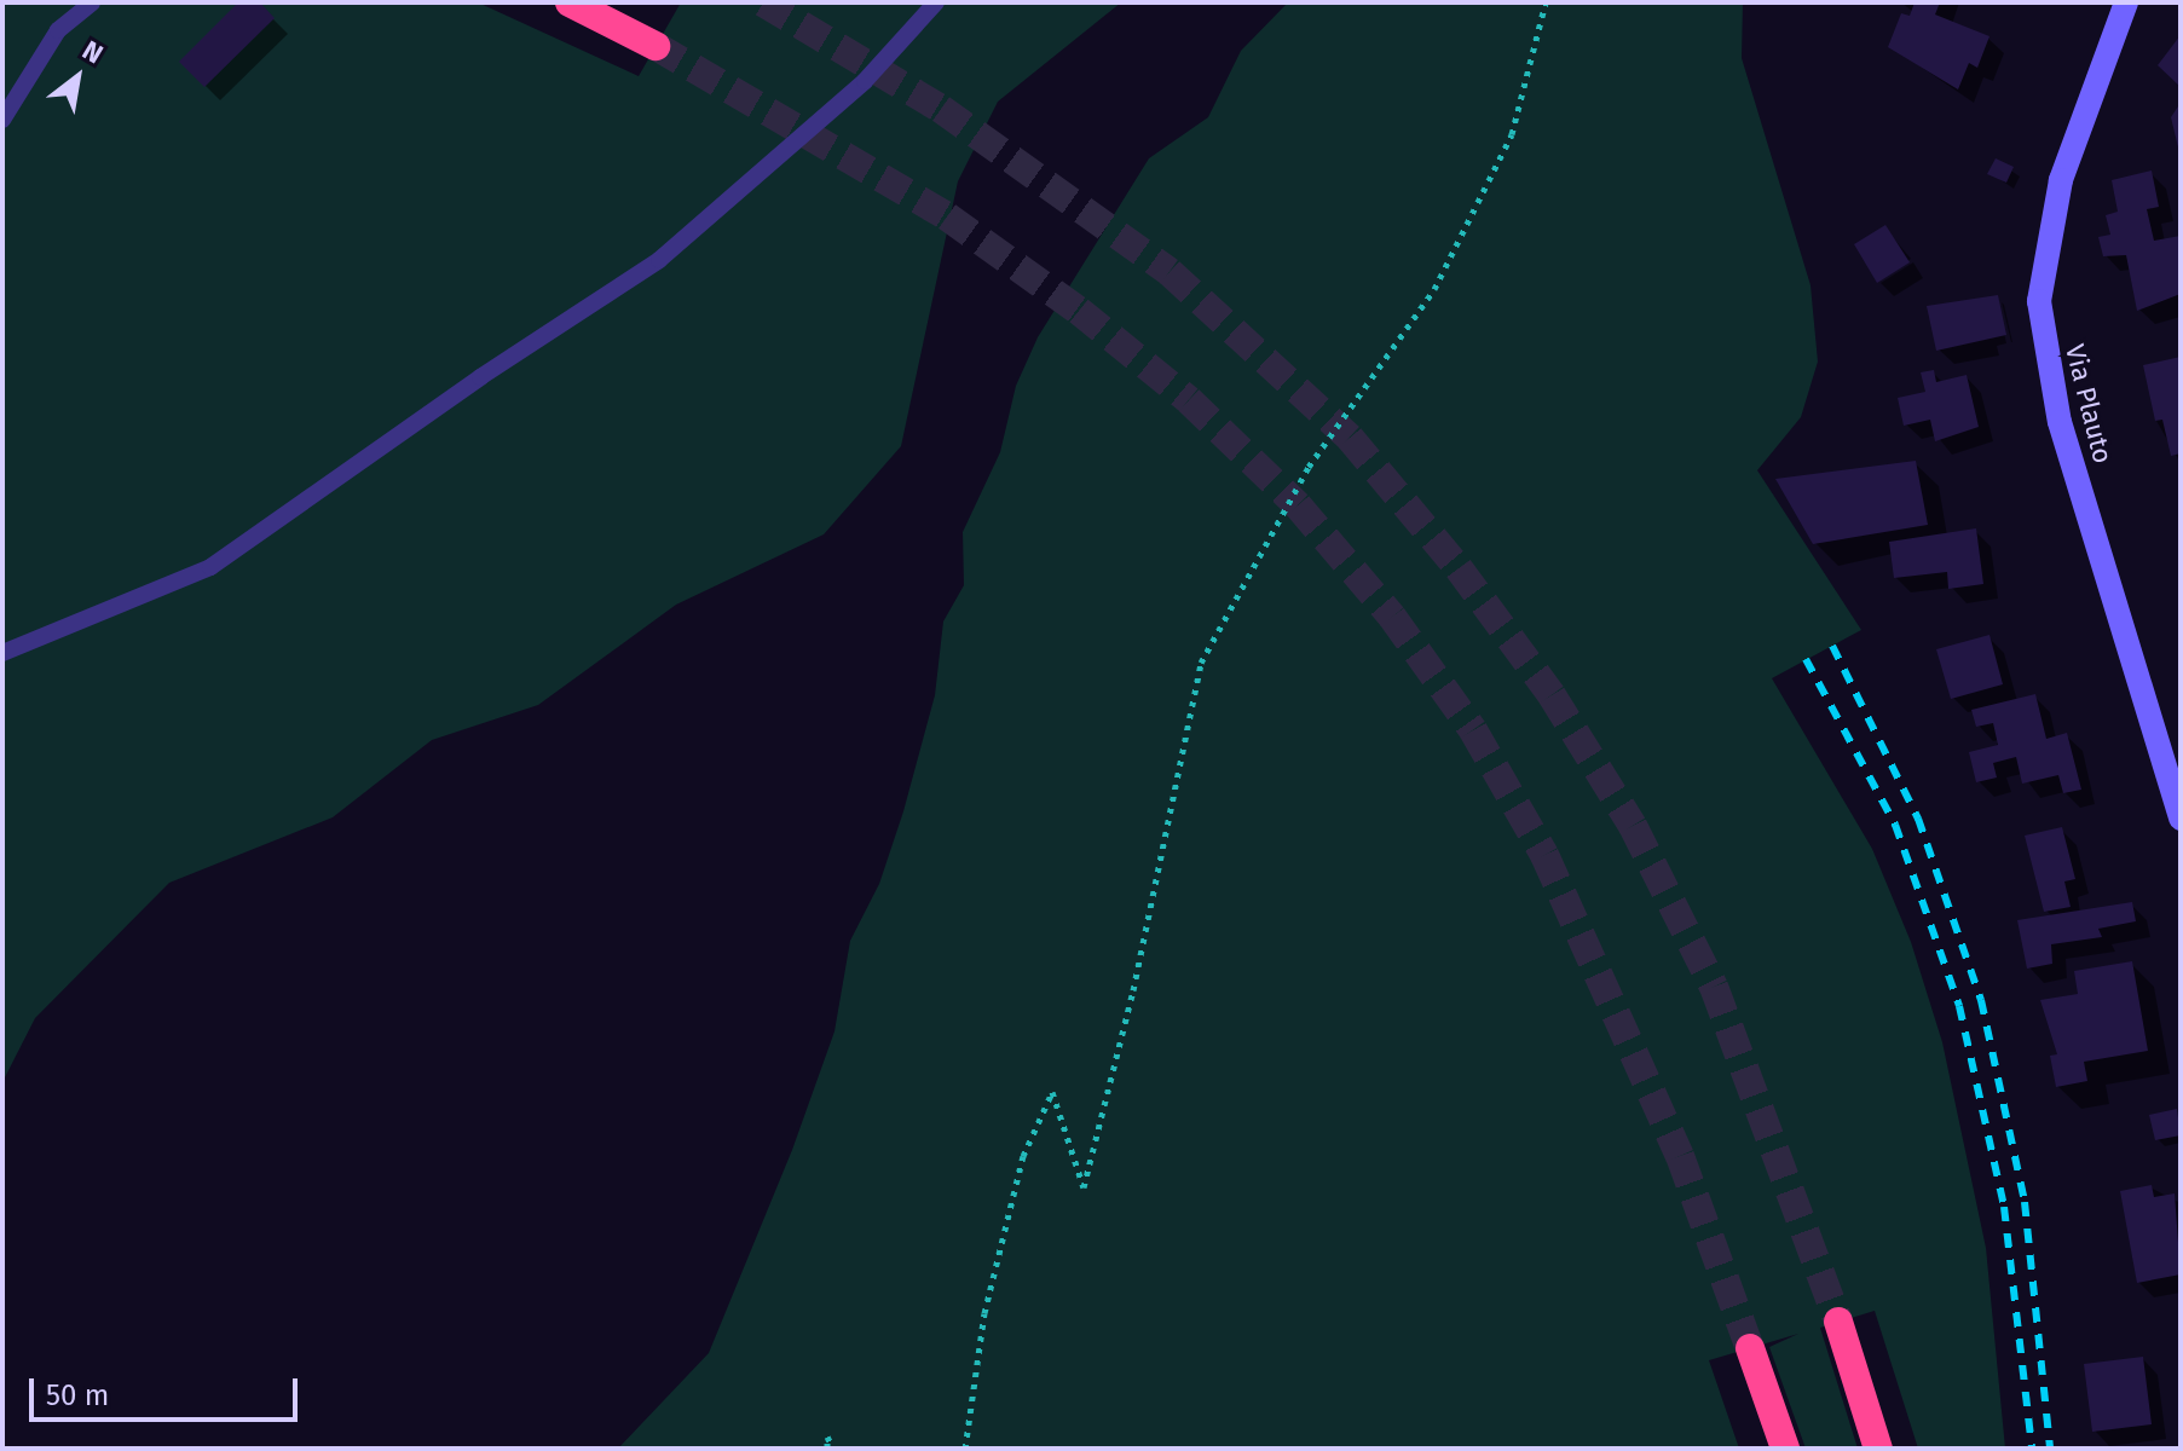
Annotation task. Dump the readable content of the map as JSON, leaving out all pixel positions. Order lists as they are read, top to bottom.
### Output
{
  "streets": {
    "main road": ["Via Plauto"]
  },
  "scale_bar": "50 m",
  "north": "top right"
}
